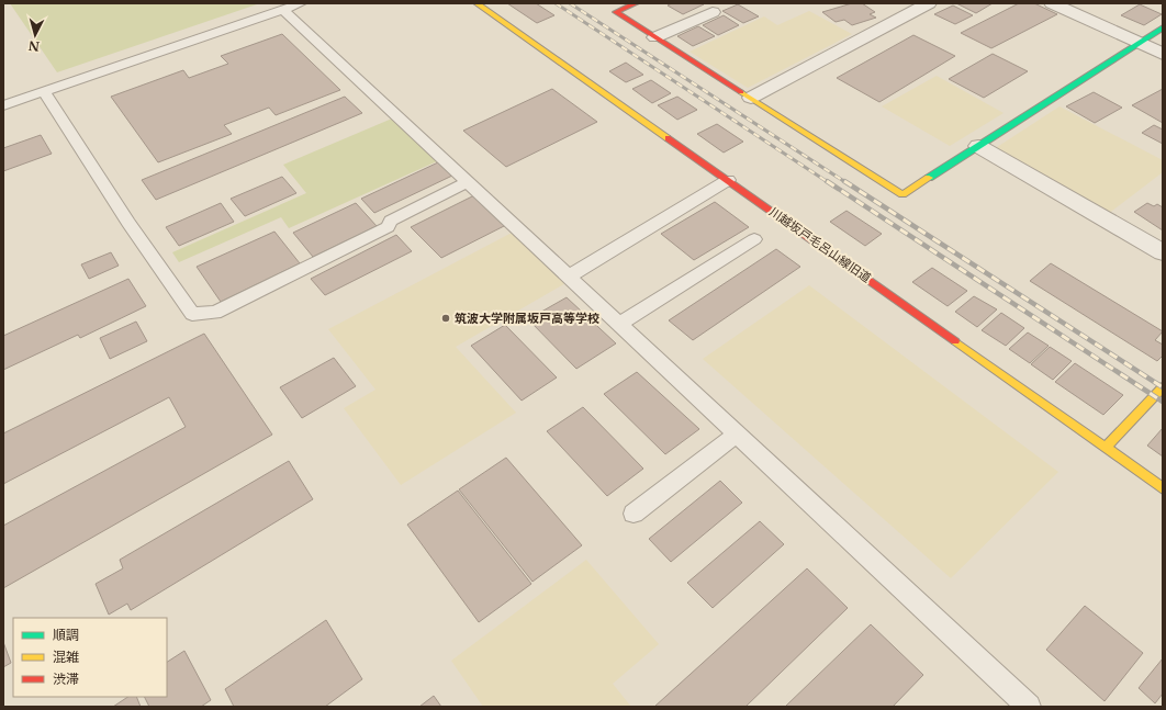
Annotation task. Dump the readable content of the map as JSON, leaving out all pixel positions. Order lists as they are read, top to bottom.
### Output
{
  "streets": {
    "street": ["川越坂戸毛呂山線旧道"]
  },
  "places": ["筑波大学附属坂戸高等学校"],
  "legend": ["順調", "混雑", "渋滞"],
  "north": "bottom"
}
